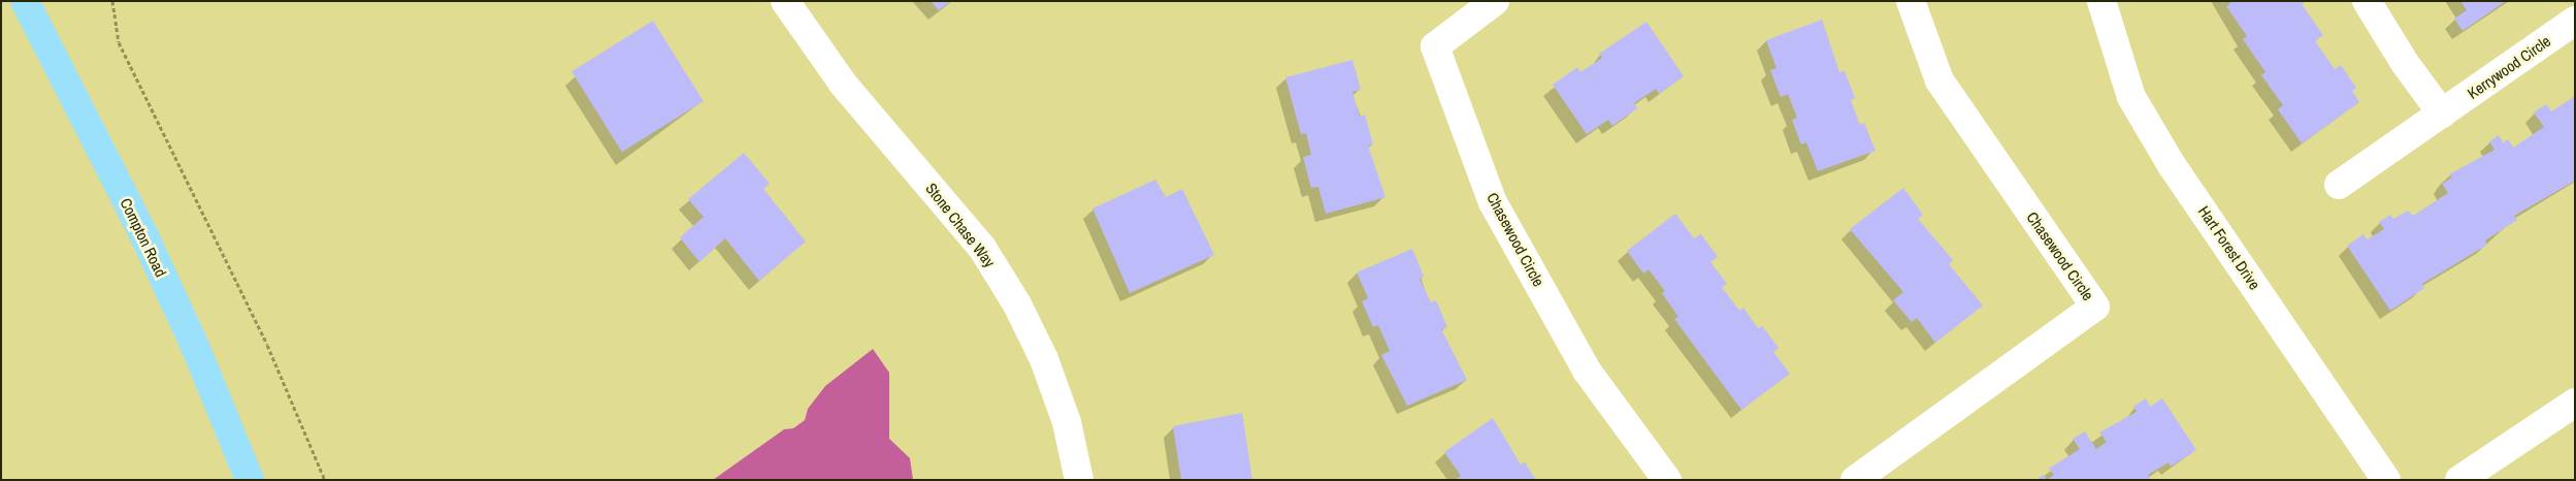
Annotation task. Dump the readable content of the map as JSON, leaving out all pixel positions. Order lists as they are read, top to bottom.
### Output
{
  "streets": {
    "main road": ["Compton Road"],
    "street": [
      "Kerrywood Circle",
      "Stone Chase Way",
      "Chasewood Circle",
      "Hart Forest Drive"
    ]
  }
}
